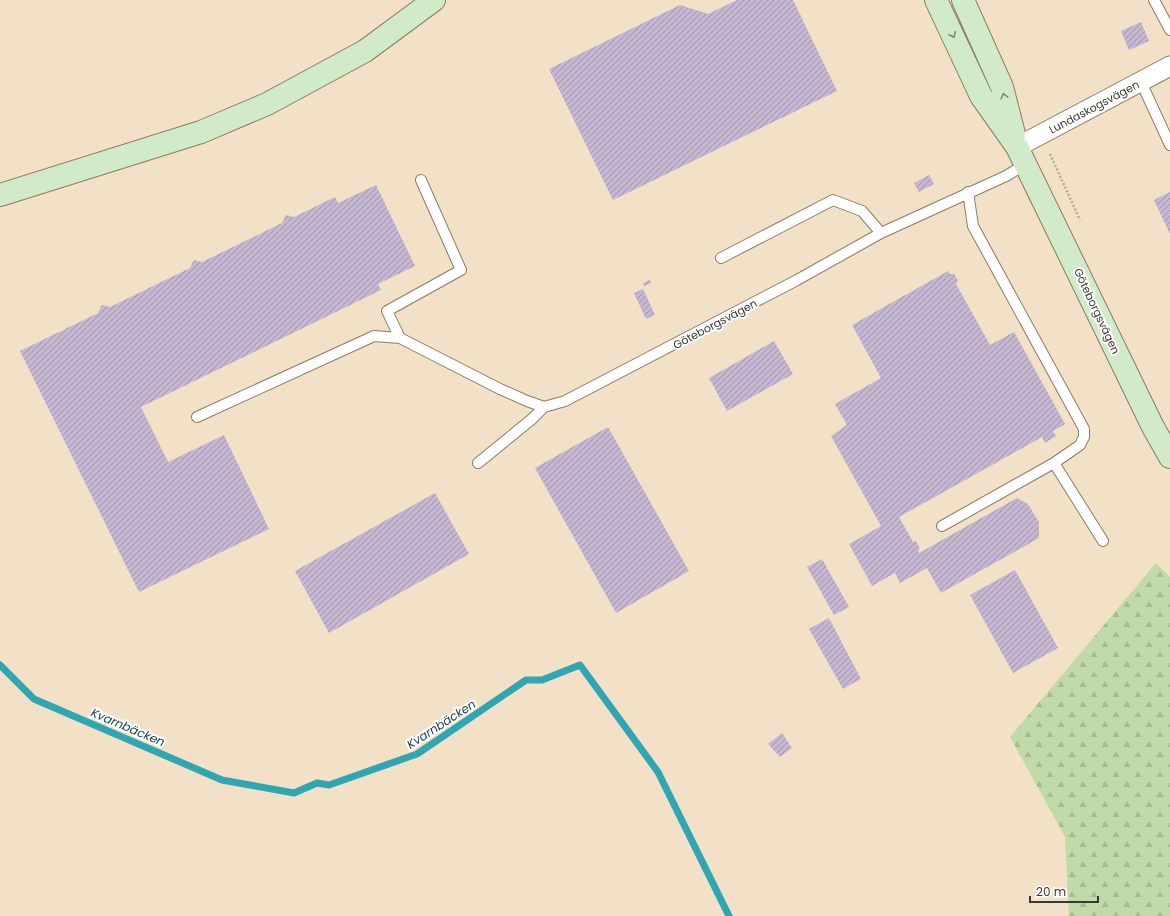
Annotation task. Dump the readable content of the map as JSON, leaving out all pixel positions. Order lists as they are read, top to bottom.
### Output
{
  "streets": {
    "street": ["Lundaskogsvägen", "Göteborgsvägen"]
  },
  "crossings": [
    ["Lundaskogsvägen", "Göteborgsvägen"]
  ],
  "water": ["Kvarnbäcken"],
  "scale_bar": "20 m"
}
